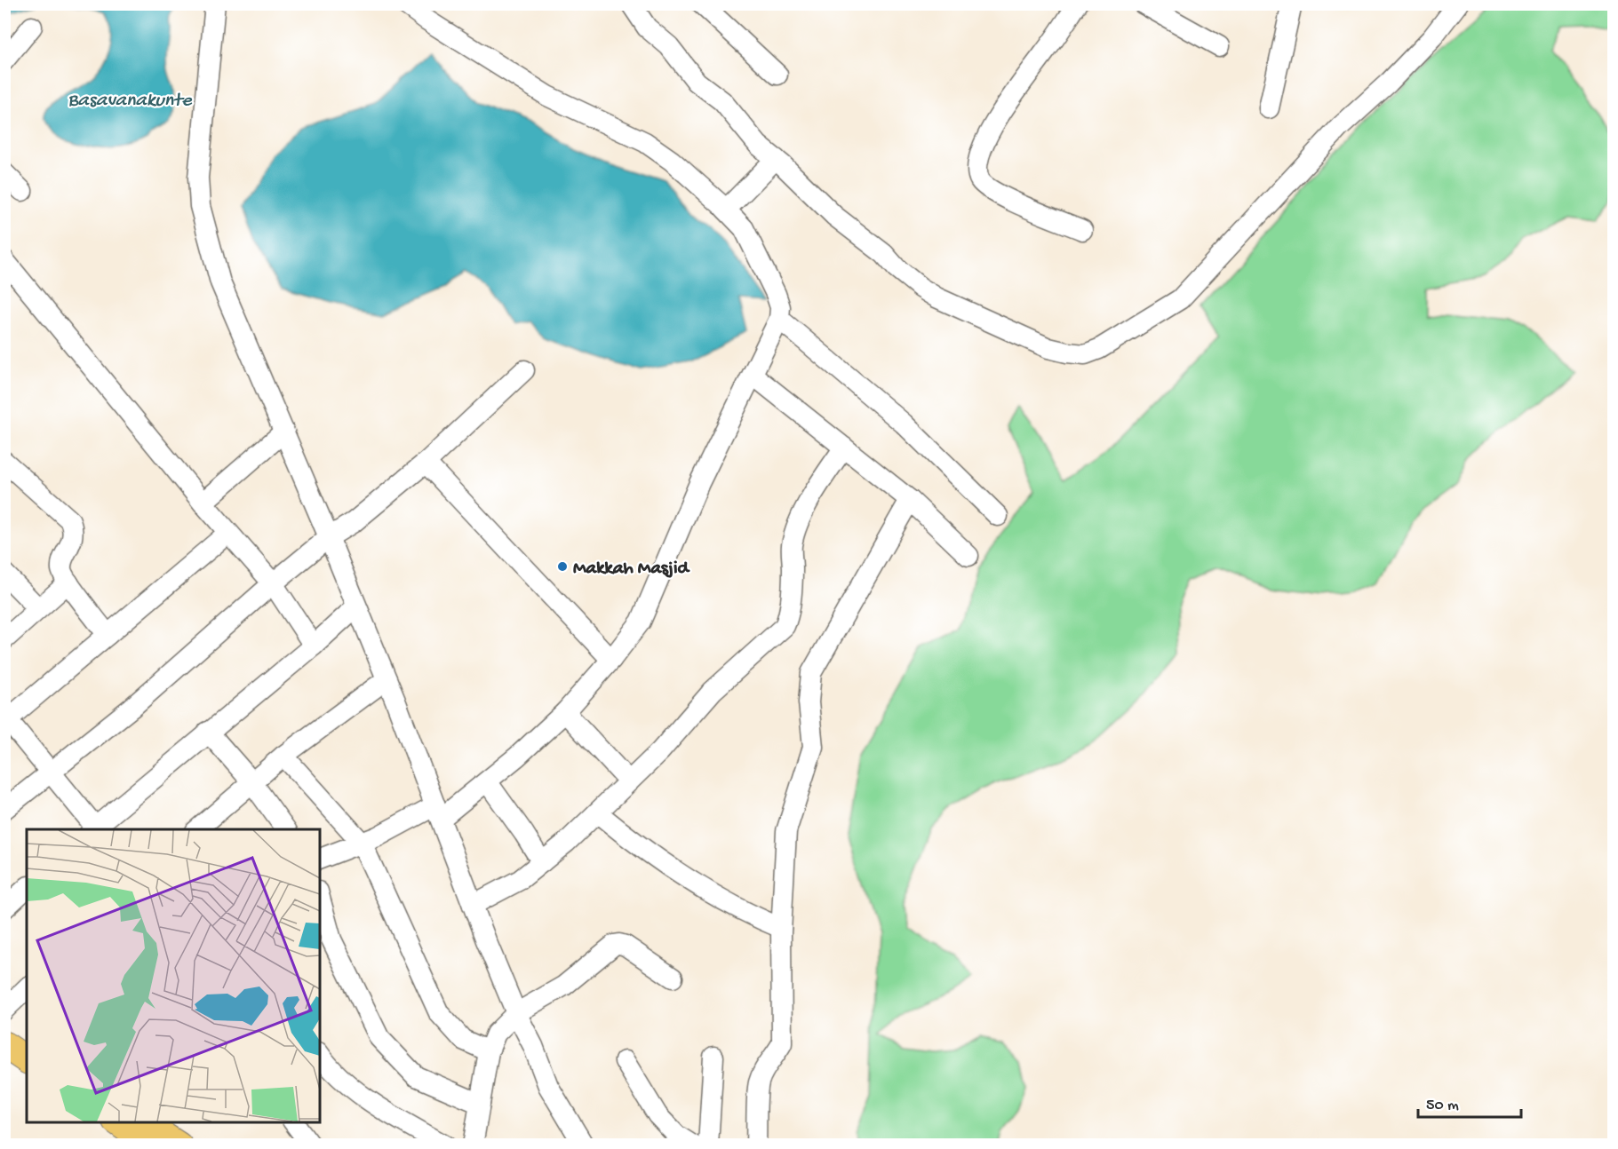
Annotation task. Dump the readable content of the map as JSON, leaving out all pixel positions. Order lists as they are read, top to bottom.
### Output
{
  "water": ["Basavanakunte"],
  "places": ["Makkah Masjid"],
  "scale_bar": "50 m"
}
